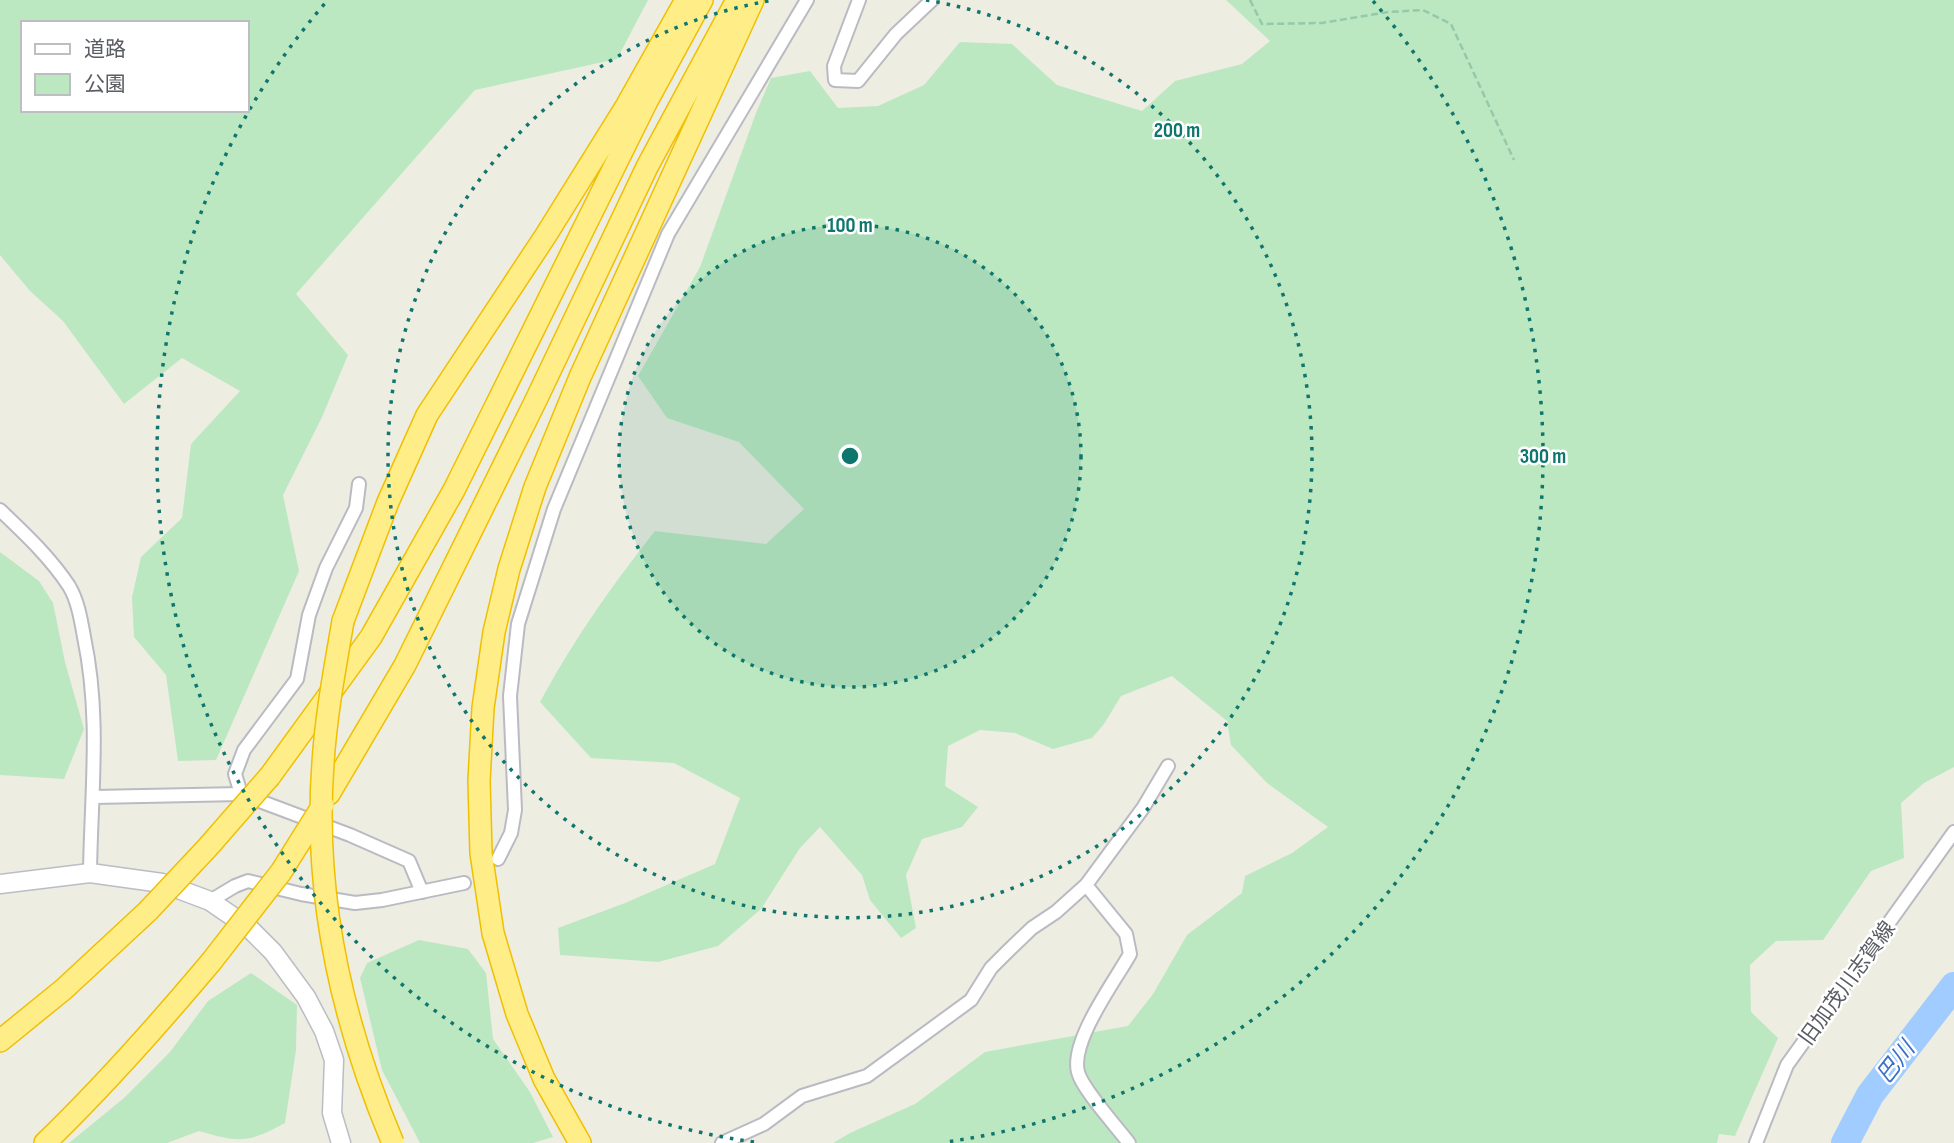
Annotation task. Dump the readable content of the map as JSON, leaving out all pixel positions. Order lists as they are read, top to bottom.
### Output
{
  "streets": {
    "street": ["旧加茂川志賀線"]
  },
  "water": ["巴川"],
  "legend": ["道路", "公園"],
  "rings": ["200 m", "100 m", "300 m"]
}
